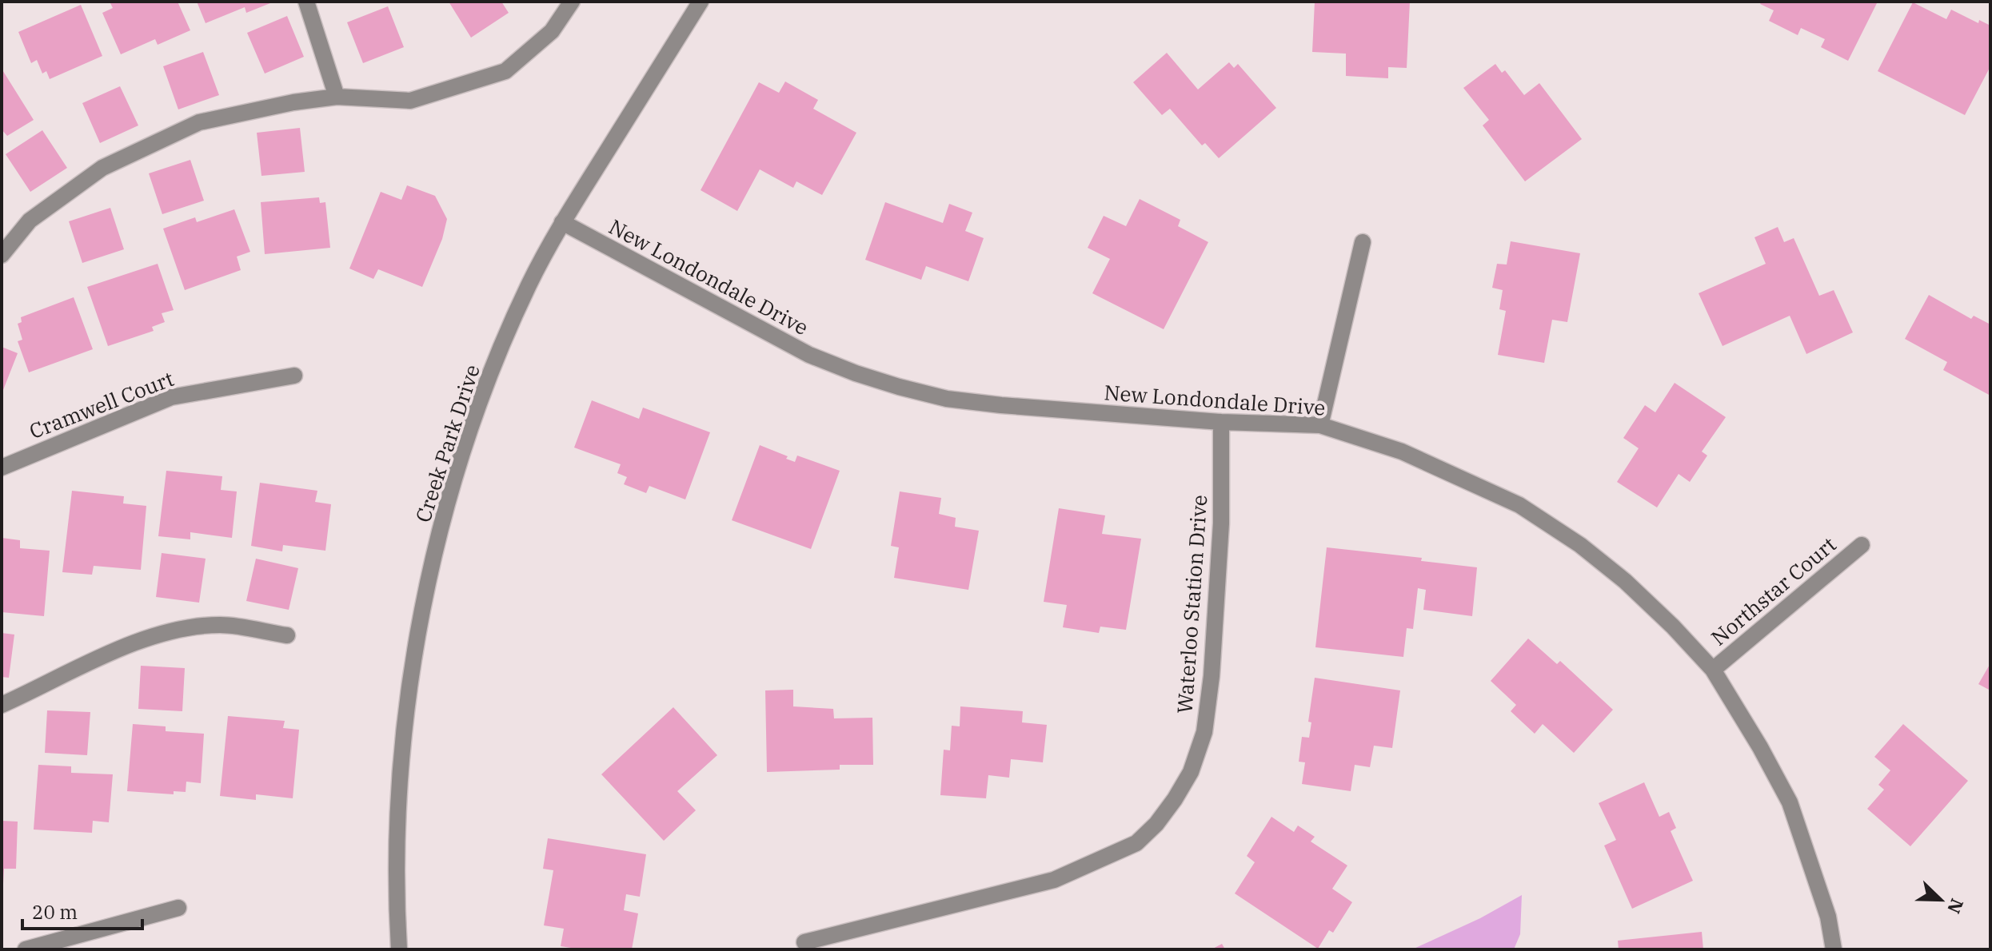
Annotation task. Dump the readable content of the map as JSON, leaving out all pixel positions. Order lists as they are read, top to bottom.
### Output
{
  "streets": {
    "street": [
      "New Londondale Drive",
      "Cramwell Court",
      "Creek Park Drive",
      "Northstar Court",
      "Waterloo Station Drive"
    ]
  },
  "crossings": [
    ["New Londondale Drive", "Creek Park Drive"],
    ["New Londondale Drive", "Northstar Court"],
    ["New Londondale Drive", "Waterloo Station Drive"]
  ],
  "scale_bar": "20 m",
  "north": "bottom right"
}
